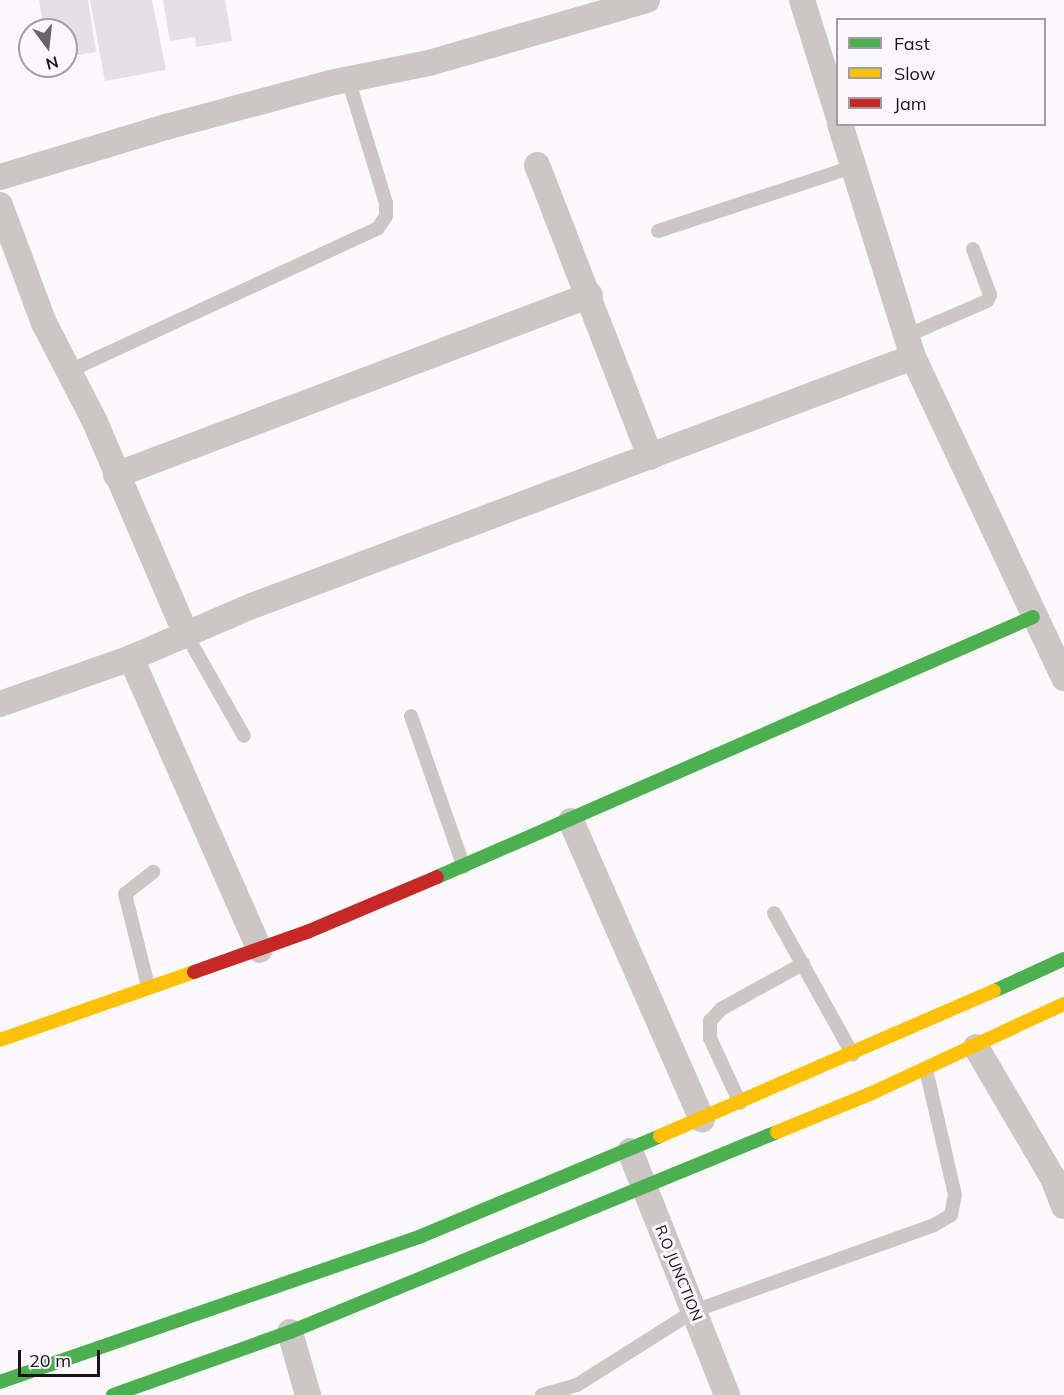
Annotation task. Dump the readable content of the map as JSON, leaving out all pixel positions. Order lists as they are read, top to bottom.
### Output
{
  "streets": {
    "street": ["R.O JUNCTION"]
  },
  "legend": ["Fast", "Slow", "Jam"],
  "scale_bar": "20 m",
  "north": "bottom"
}
